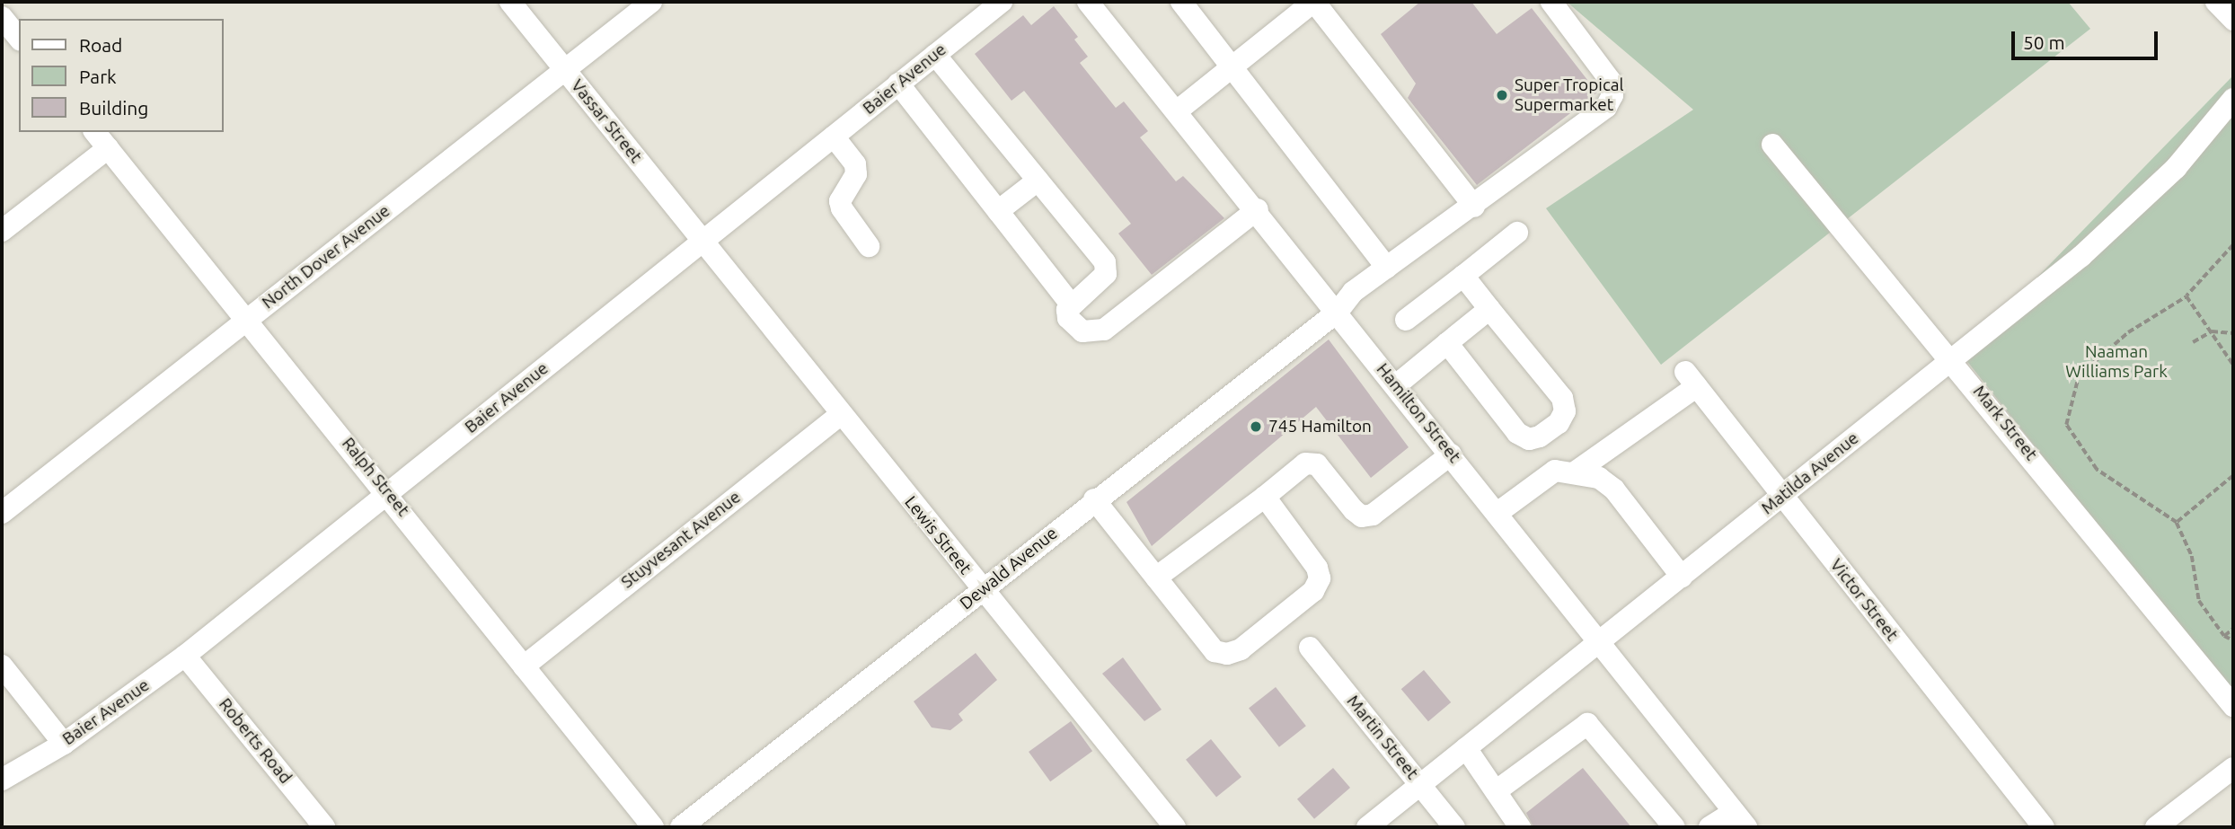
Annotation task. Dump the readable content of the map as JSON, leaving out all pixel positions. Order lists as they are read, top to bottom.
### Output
{
  "streets": {
    "street": [
      "Baier Avenue",
      "Vassar Street",
      "North Dover Avenue",
      "Hamilton Street",
      "Mark Street",
      "Matilda Avenue",
      "Ralph Street",
      "Lewis Street",
      "Stuyvesant Avenue",
      "Dewald Avenue",
      "Victor Street",
      "Martin Street",
      "Roberts Road"
    ]
  },
  "crossings": [
    ["Baier Avenue", "Vassar Street"],
    ["Baier Avenue", "Ralph Street"],
    ["Baier Avenue", "Lewis Street"],
    ["Baier Avenue", "Roberts Road"],
    ["Vassar Street", "North Dover Avenue"],
    ["Vassar Street", "Lewis Street"],
    ["North Dover Avenue", "Ralph Street"],
    ["Hamilton Street", "Matilda Avenue"],
    ["Hamilton Street", "Dewald Avenue"],
    ["Mark Street", "Matilda Avenue"],
    ["Matilda Avenue", "Victor Street"],
    ["Matilda Avenue", "Martin Street"],
    ["Ralph Street", "Stuyvesant Avenue"],
    ["Lewis Street", "Stuyvesant Avenue"],
    ["Lewis Street", "Dewald Avenue"]
  ],
  "parks": ["Naaman Williams Park"],
  "places": ["Super Tropical Supermarket", "745 Hamilton"],
  "legend": ["Road", "Park", "Building"],
  "scale_bar": "50 m"
}
